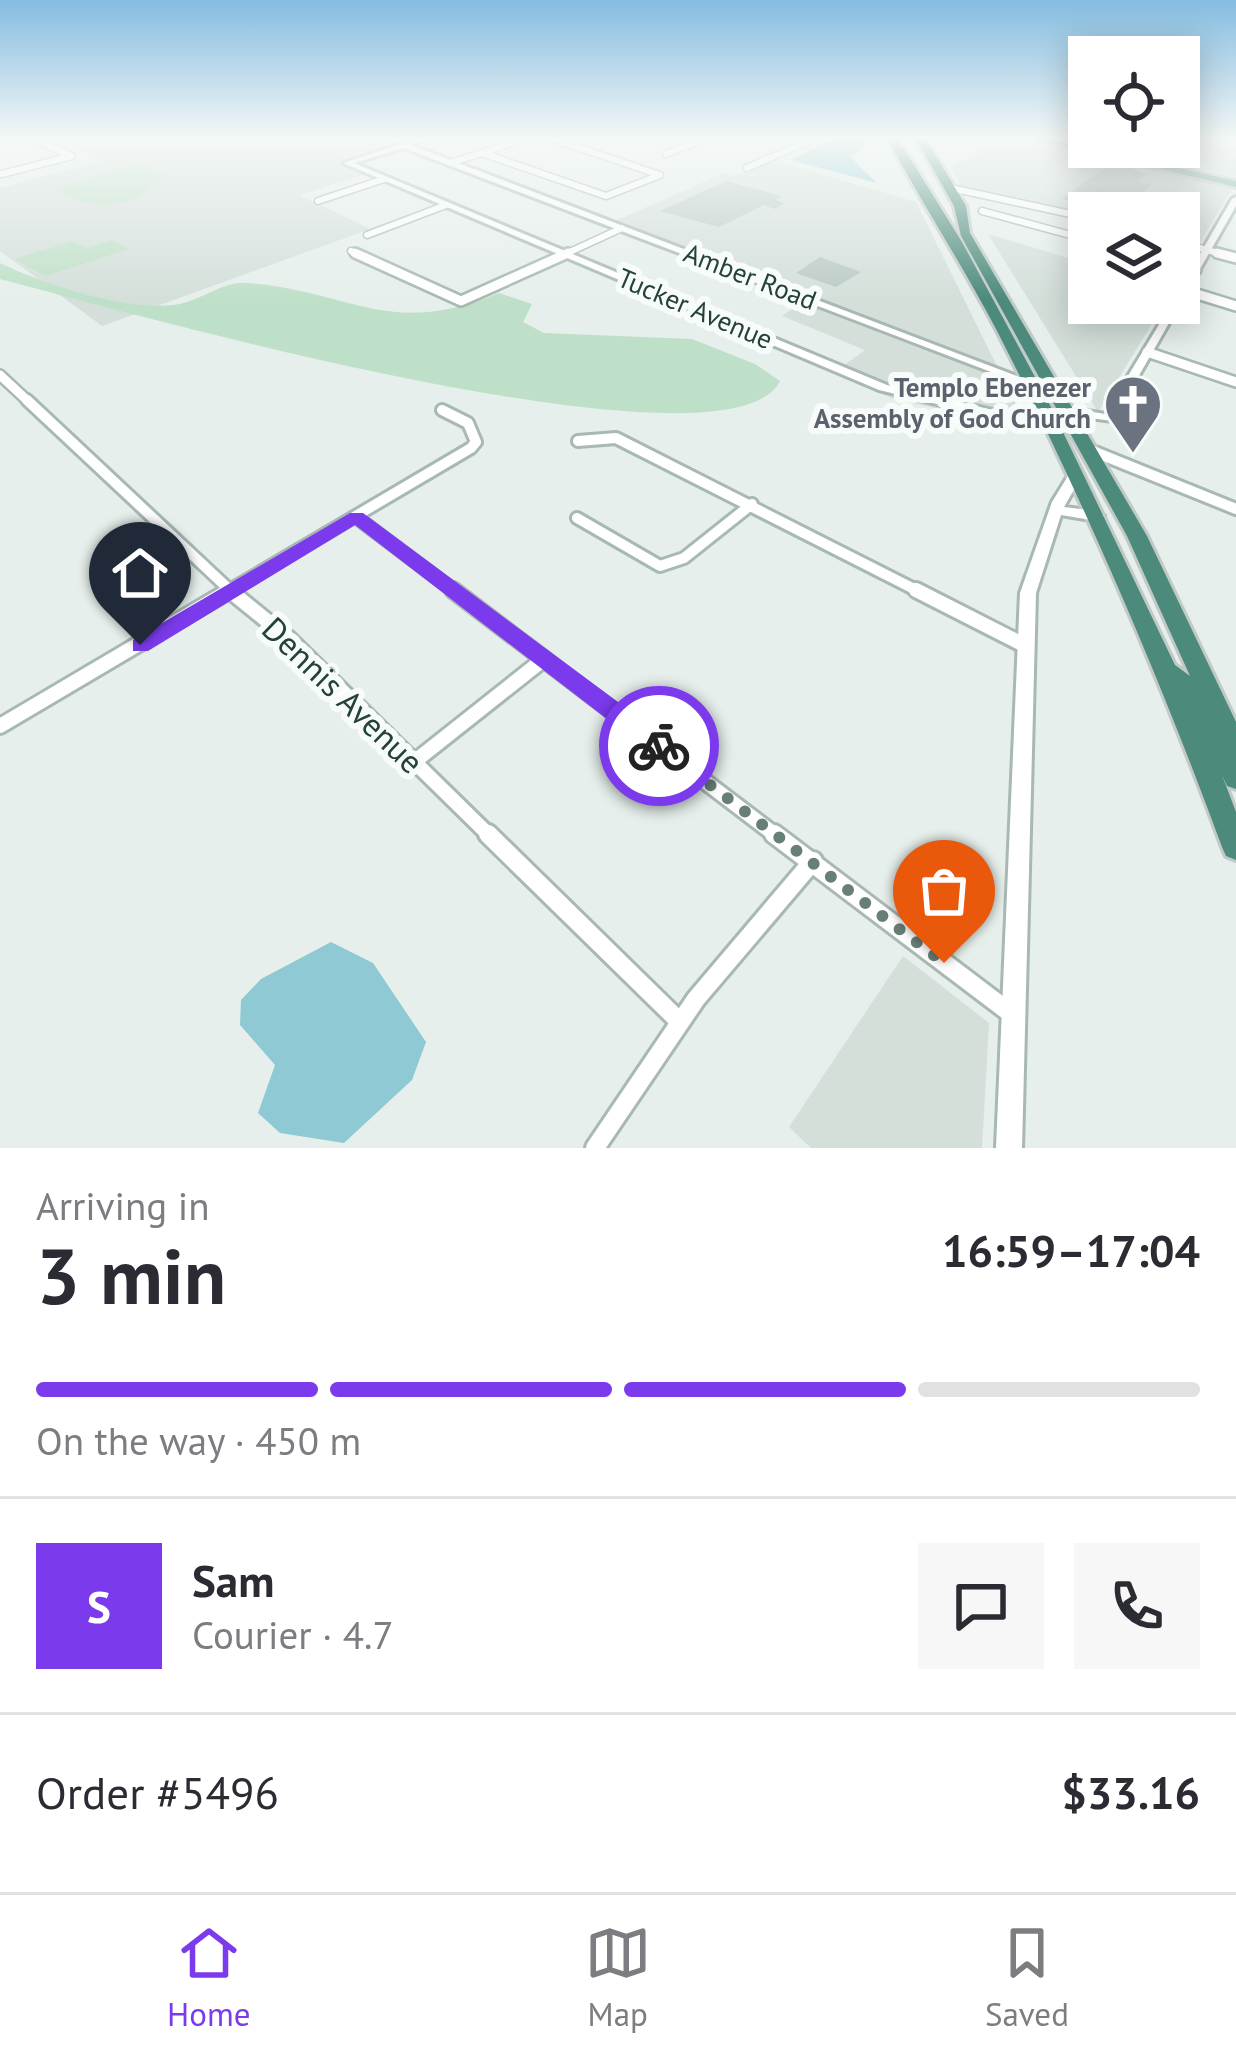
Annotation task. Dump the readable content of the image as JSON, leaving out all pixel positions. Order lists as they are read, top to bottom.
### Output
{
  "streets": {
    "street": ["Amber Road", "Tucker Avenue", "Dennis Avenue"]
  },
  "places": {
    "church": ["Templo Ebenezer Assembly of God Church"]
  },
  "page": {
    "heading": ["3 min", "Arriving in", "16:59–17:04"],
    "panel": [
      "Sam",
      "Courier · 4.7",
      "Order #5496",
      "$33.16"
    ],
    "bar": "On the way · 450 m",
    "round": "S",
    "tabs": ["Home", "Map", "Saved"]
  }
}
